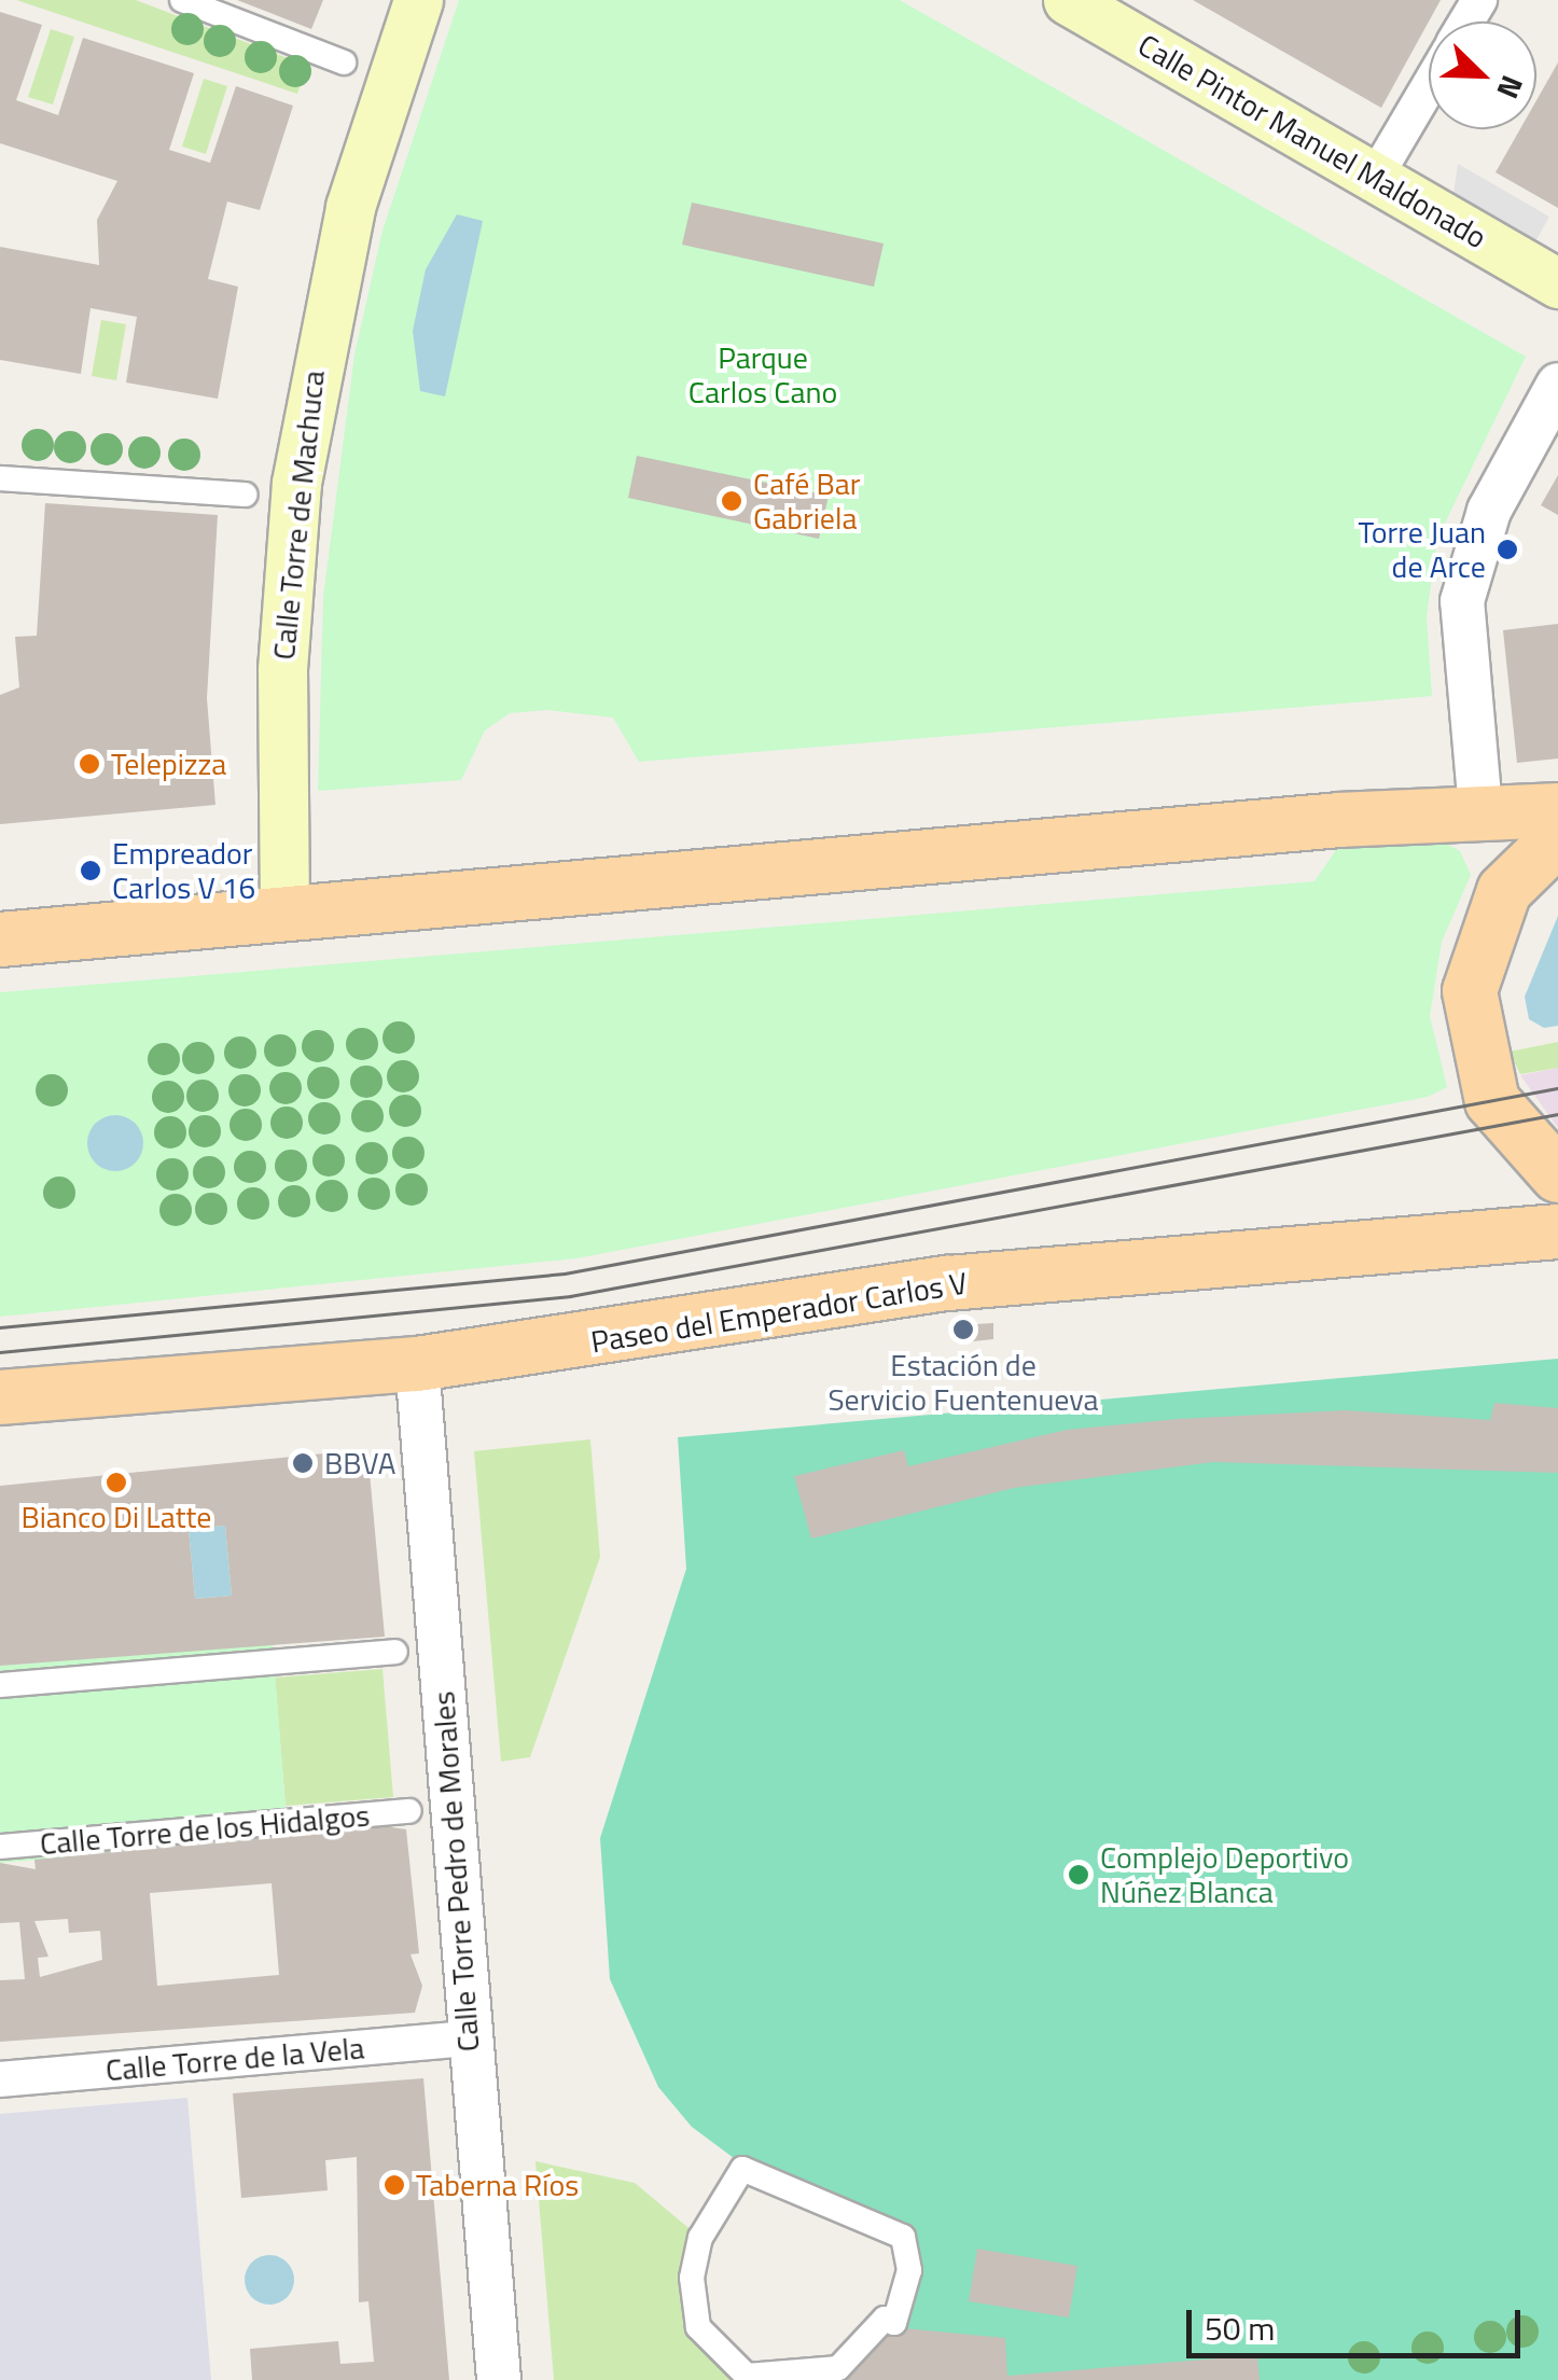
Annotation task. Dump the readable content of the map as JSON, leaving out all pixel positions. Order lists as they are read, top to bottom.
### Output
{
  "streets": {
    "main road": ["Calle Pintor Manuel Maldonado", "Calle Torre de Machuca", "Paseo del Emperador Carlos V"],
    "street": ["Calle Torre de los Hidalgos", "Calle Torre Pedro de Morales", "Calle Torre de la Vela"]
  },
  "crossings": [
    ["Paseo del Emperador Carlos V", "Calle Torre Pedro de Morales"],
    ["Calle Torre Pedro de Morales", "Calle Torre de la Vela"]
  ],
  "parks": ["Parque Carlos Cano"],
  "places": [
    "Café Bar Gabriela",
    "Torre Juan de Arce",
    "Telepizza",
    "Empreador Carlos V 16",
    "Estación de Servicio Fuentenueva",
    "BBVA",
    "Bianco Di Latte",
    "Complejo Deportivo Núñez Blanca",
    "Taberna Ríos"
  ],
  "scale_bar": "50 m",
  "north": "bottom right"
}
